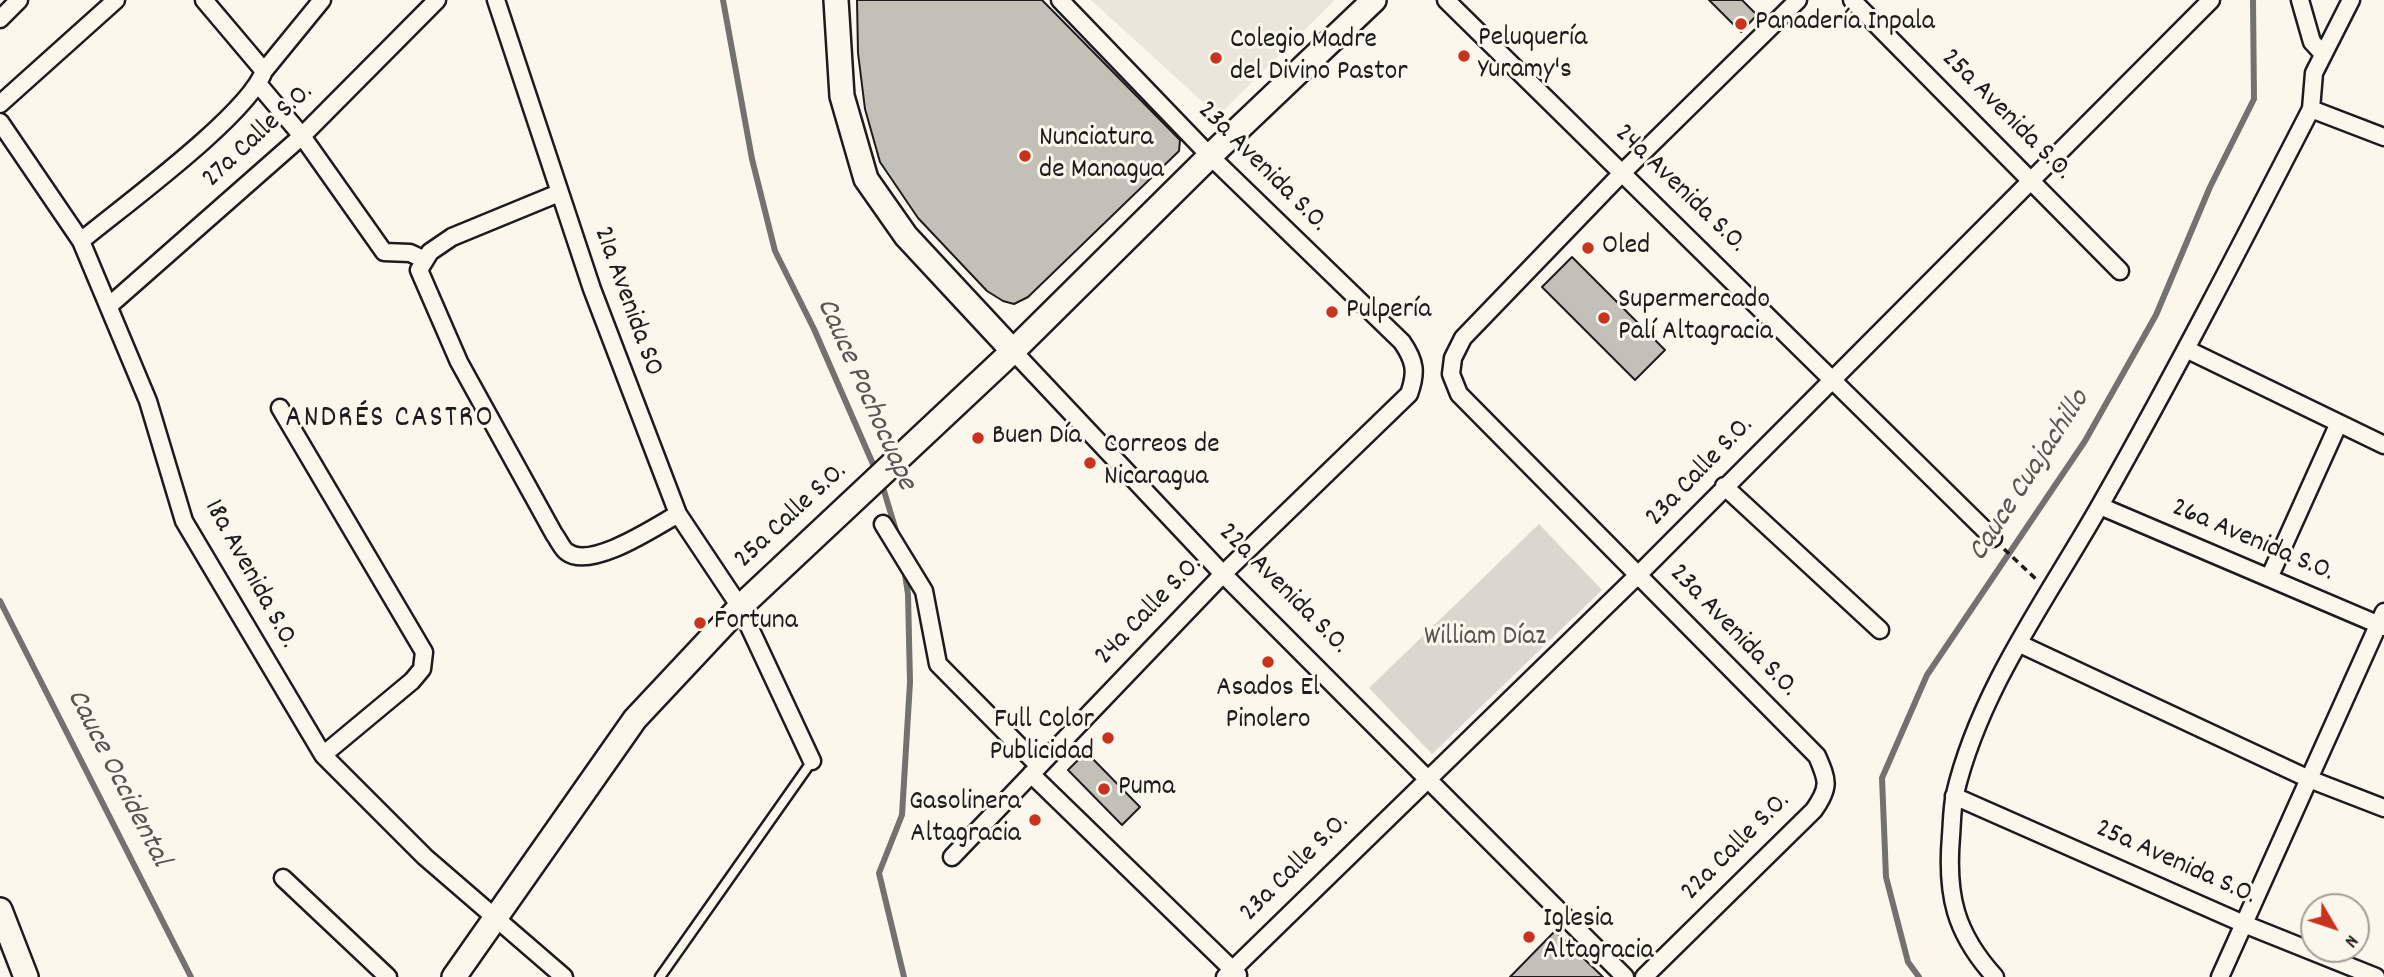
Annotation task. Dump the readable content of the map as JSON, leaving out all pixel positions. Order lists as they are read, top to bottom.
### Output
{
  "streets": {
    "street": [
      "25a Avenida S.O.",
      "27a Calle S.O.",
      "23a Avenida S.O.",
      "24a Avenida S.O.",
      "21a Avenida SO",
      "23a Calle S.O.",
      "25a Calle S.O.",
      "26a Avenida S.O.",
      "18a Avenida S.O.",
      "22a Avenida S.O.",
      "24a Calle S.O.",
      "22a Calle S.O."
    ]
  },
  "crossings": [
    ["25a Avenida S.O.", "23a Calle S.O."],
    ["27a Calle S.O.", "18a Avenida S.O."],
    ["23a Avenida S.O.", "24a Avenida S.O."],
    ["23a Avenida S.O.", "23a Calle S.O."],
    ["23a Avenida S.O.", "25a Calle S.O."],
    ["23a Avenida S.O.", "24a Calle S.O."],
    ["23a Avenida S.O.", "22a Calle S.O."],
    ["24a Avenida S.O.", "23a Calle S.O."],
    ["21a Avenida SO", "25a Calle S.O."],
    ["23a Calle S.O.", "22a Avenida S.O."],
    ["25a Calle S.O.", "18a Avenida S.O."],
    ["25a Calle S.O.", "22a Avenida S.O."],
    ["22a Avenida S.O.", "24a Calle S.O."]
  ],
  "districts": ["ANDRÉS CASTRO"],
  "water": ["Cauce Pochocuape", "Cauce Cuajachillo", "Cauce Occidental"],
  "parks": ["William Díaz"],
  "places": [
    "Panadería Inpala",
    "Peluquería Yuramy's",
    "Colegio Madre del Divino Pastor",
    "Nunciatura de Managua",
    "Oled",
    "Pulpería",
    "Supermercado Palí Altagracia",
    "Buen Día",
    "Correos de Nicaragua",
    "Fortuna",
    "Asados El Pinolero",
    "Full Color Publicidad",
    "Puma",
    "Gasolinera Altagracia",
    "Iglesia Altagracia"
  ],
  "north": "bottom right"
}
